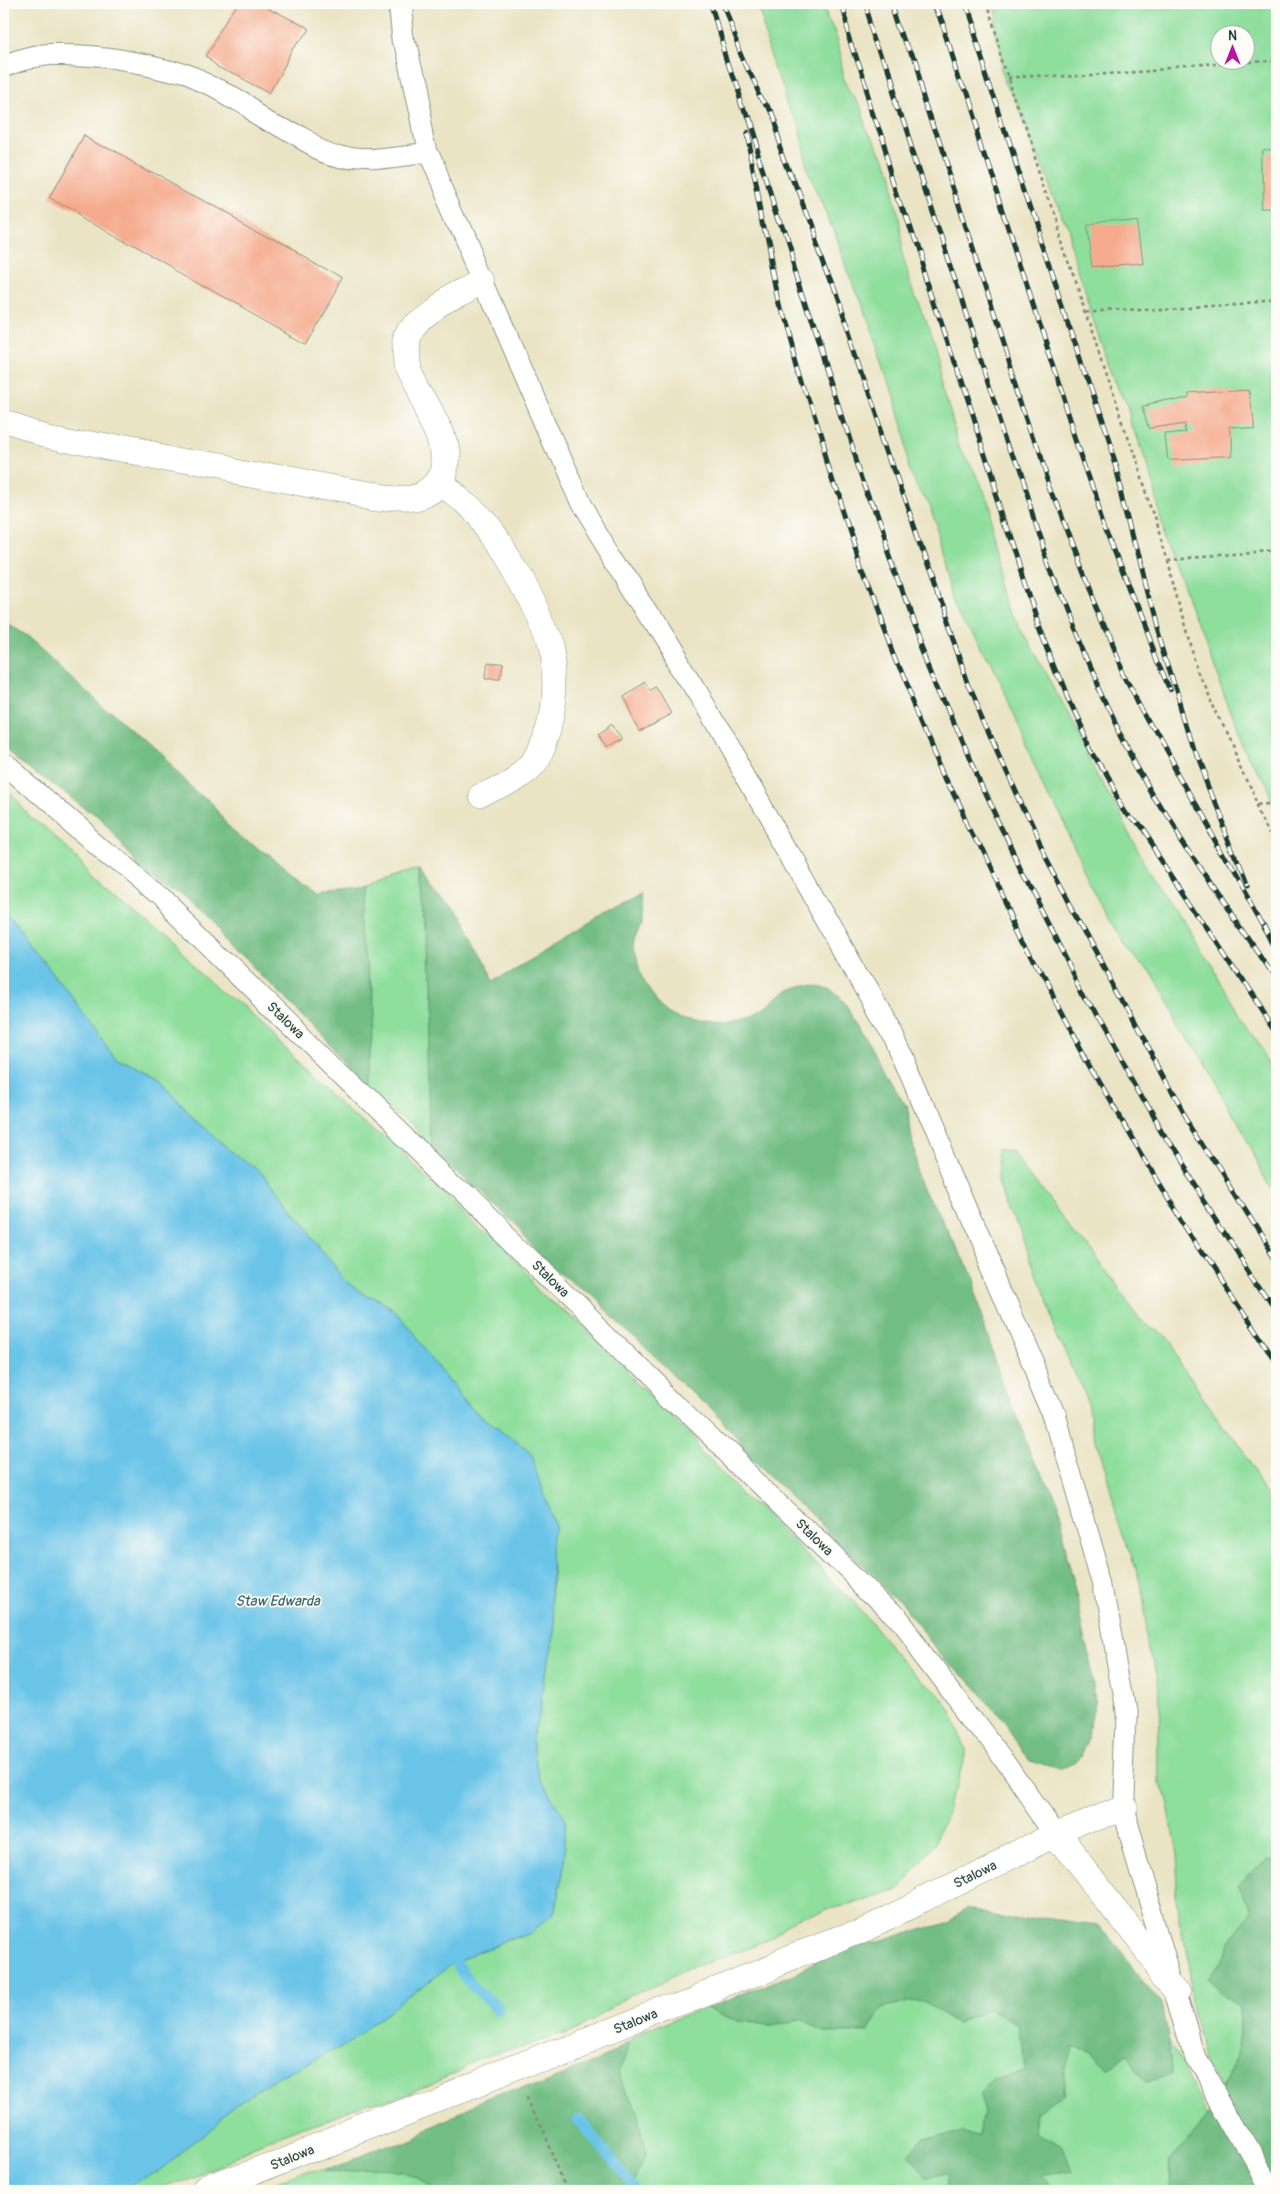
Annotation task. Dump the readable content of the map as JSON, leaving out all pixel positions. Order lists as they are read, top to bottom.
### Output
{
  "streets": {
    "street": ["Stalowa"]
  },
  "water": ["Staw Edwarda"],
  "north": "top"
}
